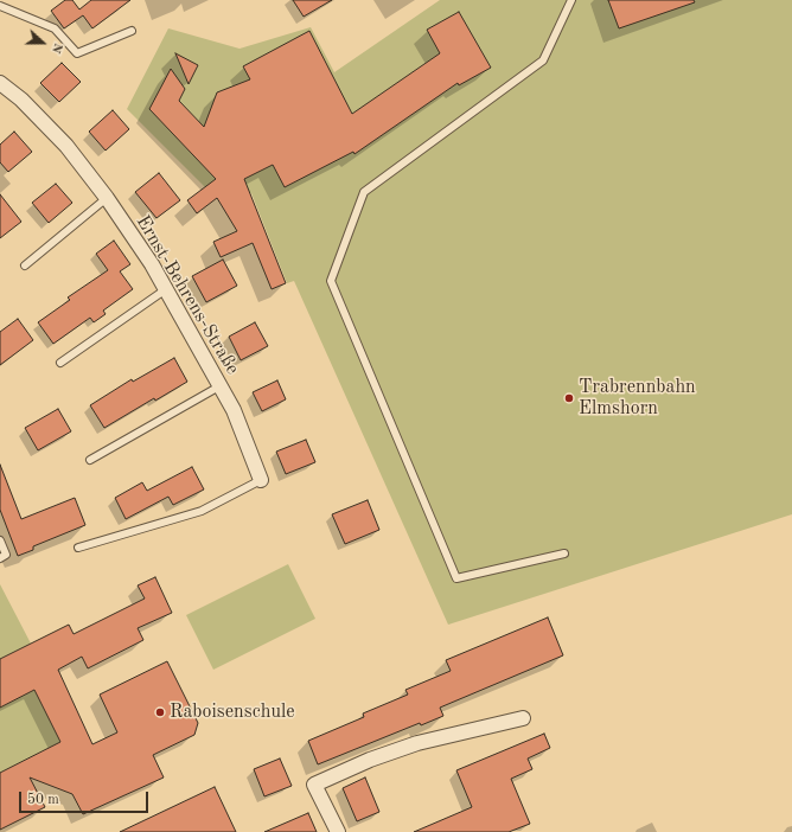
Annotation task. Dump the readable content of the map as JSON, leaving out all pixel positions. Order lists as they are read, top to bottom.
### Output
{
  "streets": {
    "street": ["Ernst-Behrens-Straße"]
  },
  "places": ["Trabrennbahn Elmshorn", "Raboisenschule"],
  "scale_bar": "50 m",
  "north": "right"
}
